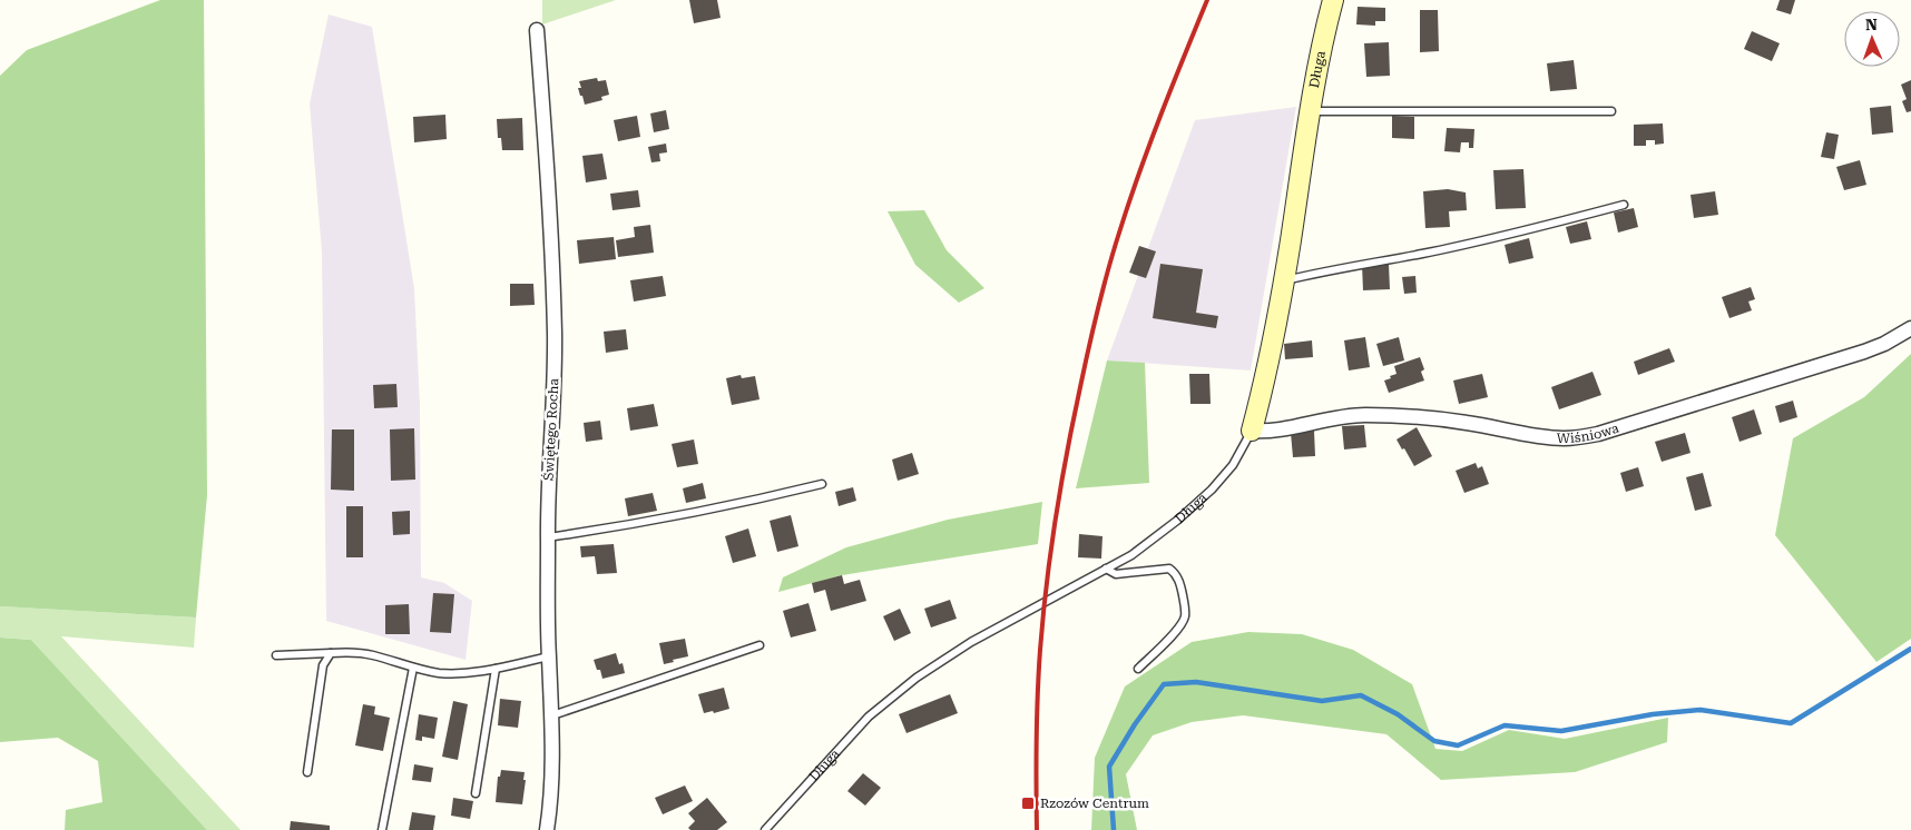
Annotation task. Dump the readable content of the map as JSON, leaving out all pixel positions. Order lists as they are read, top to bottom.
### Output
{
  "streets": {
    "street": ["Długa", "Świętego Rocha", "Wiśniowa"]
  },
  "crossings": [
    ["Długa", "Wiśniowa"]
  ],
  "places": {
    "transit": ["Rzozów Centrum"]
  },
  "north": "top"
}
